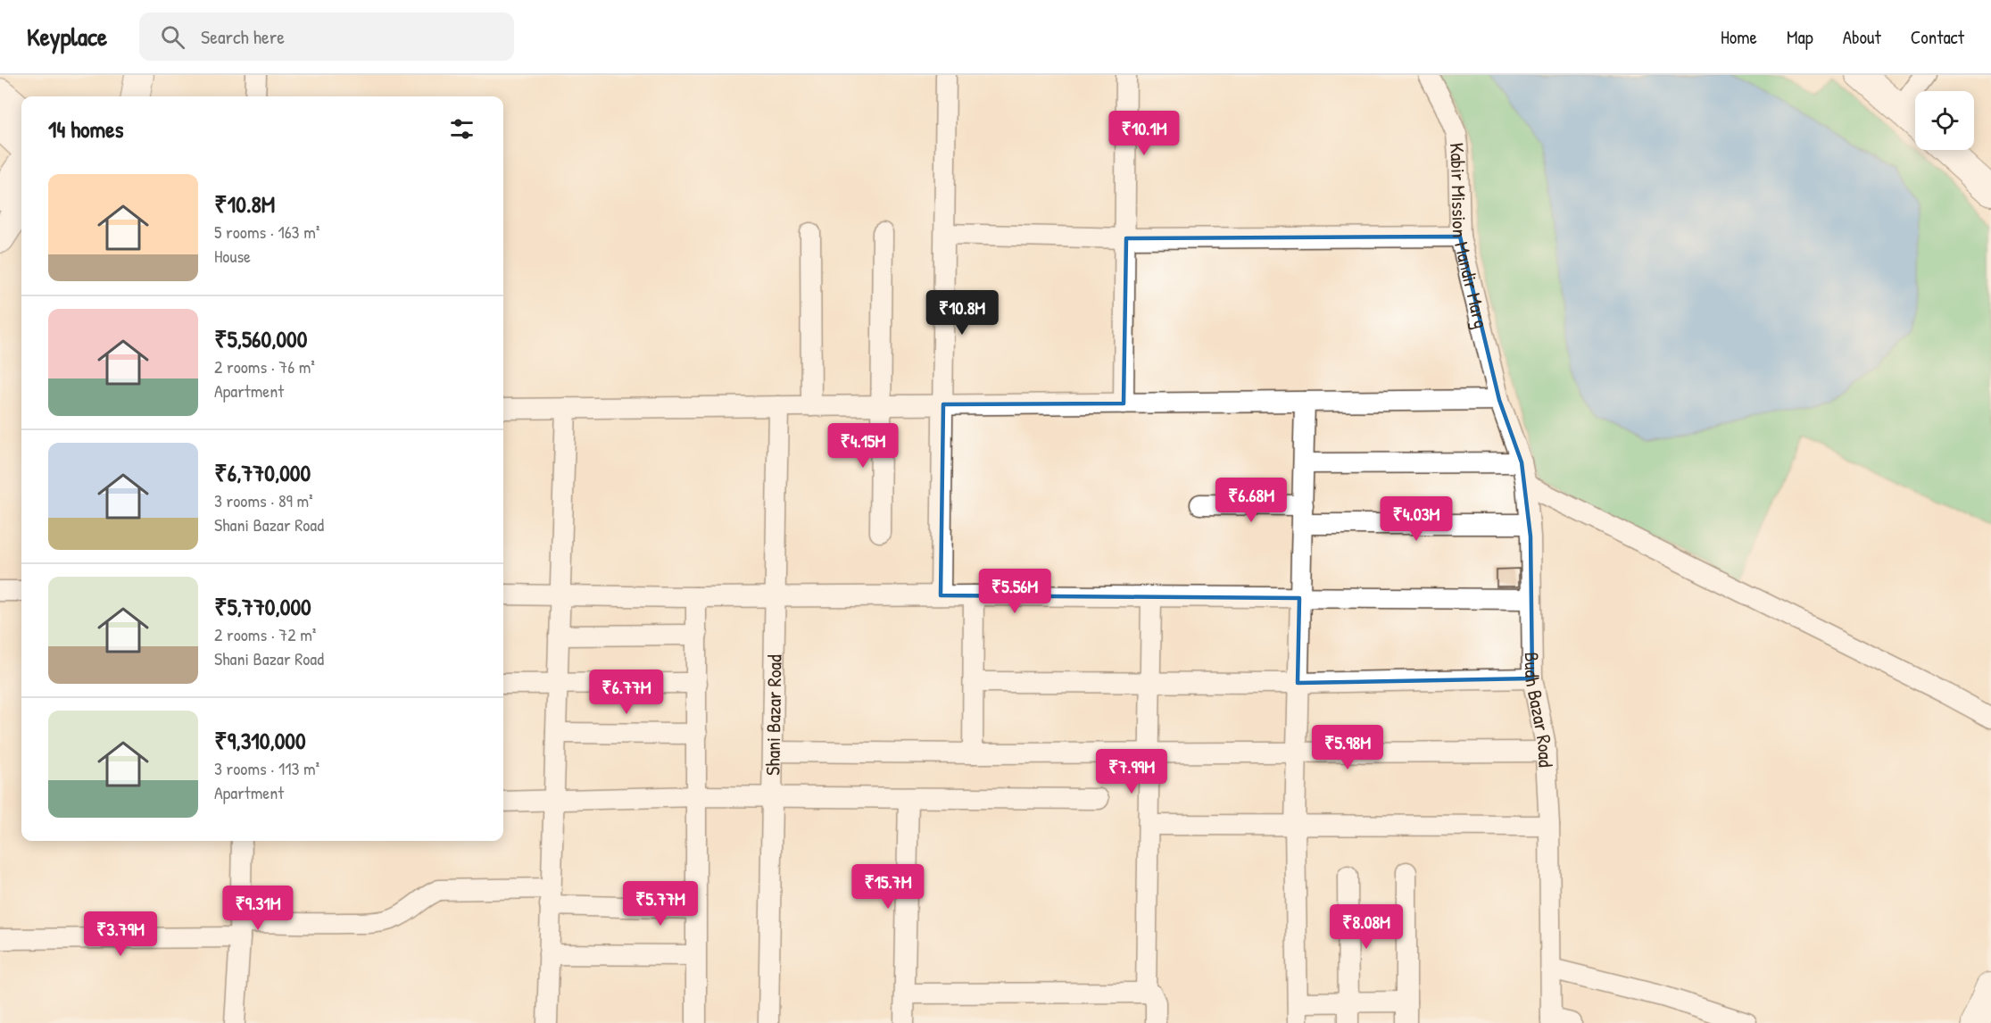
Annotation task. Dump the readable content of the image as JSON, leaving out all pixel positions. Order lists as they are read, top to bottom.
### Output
{
  "streets": {
    "street": ["Kabir Mission Mandir Marg", "Budh Bazar Road", "Shani Bazar Road"]
  },
  "crossings": [
    ["Kabir Mission Mandir Marg", "Budh Bazar Road"]
  ],
  "page": {
    "header": "Keyplace",
    "search": "Search here",
    "nav": [
      "Home",
      "Map",
      "About",
      "Contact"
    ],
    "heading": "14 homes",
    "price": [
      "₹10.1M",
      "₹10.8M",
      "₹4.15M",
      "₹6.68M",
      "₹4.03M",
      "₹5.56M",
      "₹6.77M",
      "₹5.98M",
      "₹7.99M",
      "₹15.7M",
      "₹5.77M",
      "₹9.31M",
      "₹8.08M",
      "₹3.79M"
    ],
    "list": [
      {
        "name": "₹10.8M",
        "note": "5 rooms · 163 m² · House"
      },
      {
        "name": "₹5,560,000",
        "note": "2 rooms · 76 m² · Apartment"
      },
      {
        "name": "₹6,770,000",
        "note": "3 rooms · 89 m² · Shani Bazar Road"
      },
      {
        "name": "₹5,770,000",
        "note": "2 rooms · 72 m² · Shani Bazar Road"
      },
      {
        "name": "₹9,310,000",
        "note": "3 rooms · 113 m² · Apartment"
      }
    ]
  }
}
